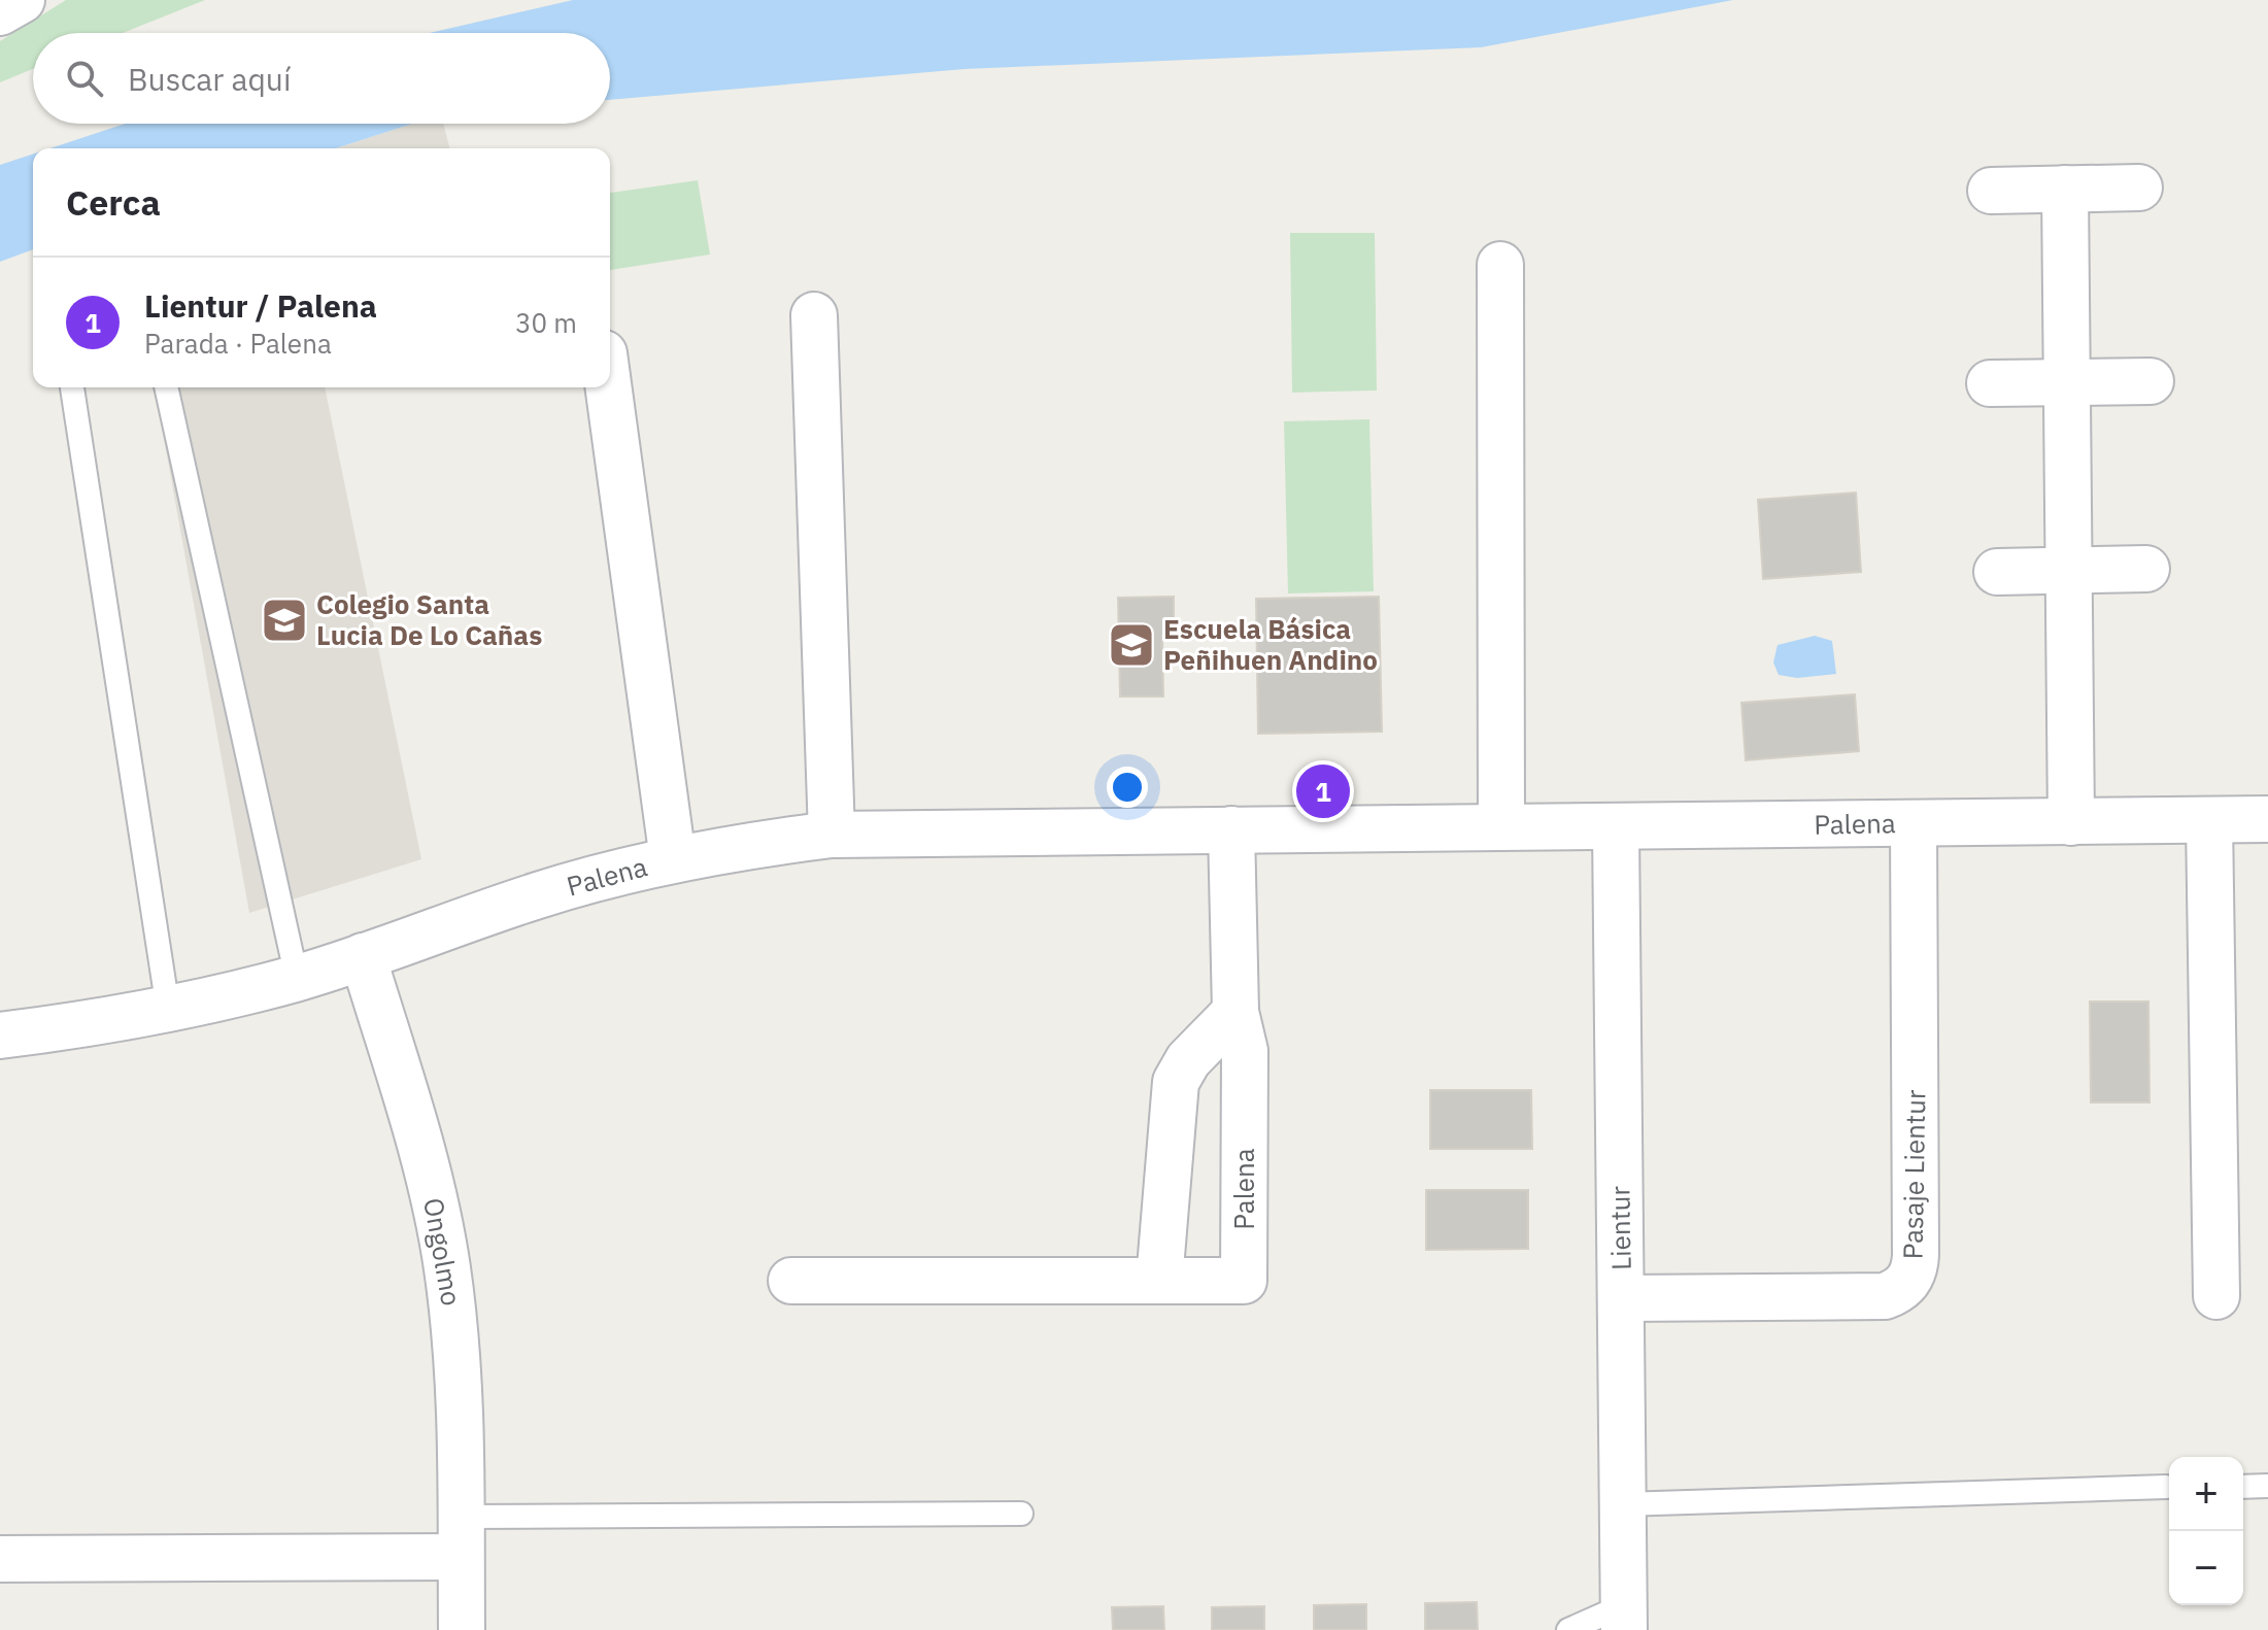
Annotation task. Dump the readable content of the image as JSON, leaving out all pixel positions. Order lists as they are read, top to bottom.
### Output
{
  "streets": {
    "street": [
      "Palena",
      "Pasaje Lientur",
      "Lientur",
      "Ongolmo"
    ]
  },
  "crossings": [
    ["Palena", "Pasaje Lientur"],
    ["Palena", "Lientur"],
    ["Palena", "Ongolmo"],
    ["Pasaje Lientur", "Lientur"]
  ],
  "places": {
    "school or university": ["Colegio Santa Lucia De Lo Cañas", "Escuela Básica Peñihuen Andino"]
  },
  "page": {
    "search": "Buscar aquí",
    "heading": "Cerca",
    "list": [
      {
        "mark": "1",
        "name": "Lientur / Palena",
        "note": "Parada · Palena",
        "value": "30 m"
      }
    ],
    "pins": "1",
    "map_buttons": ["+", "−"]
  }
}
